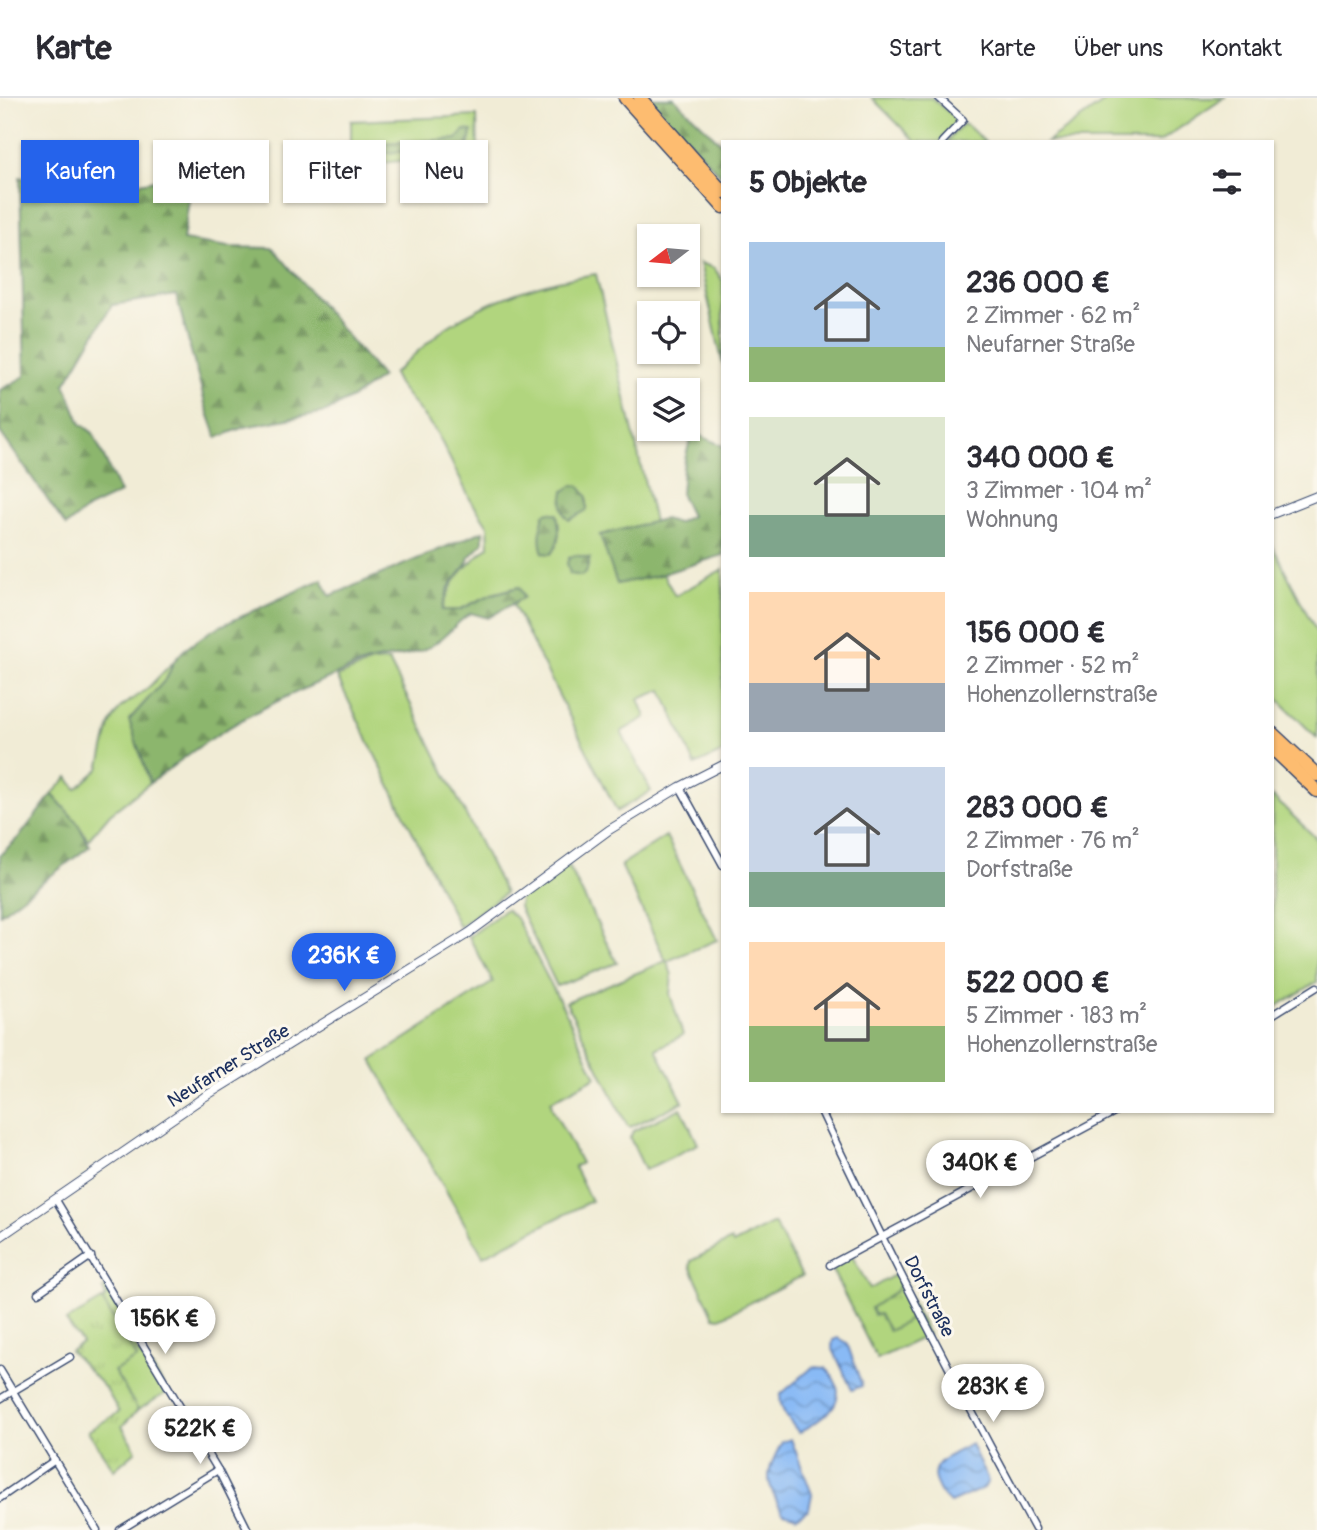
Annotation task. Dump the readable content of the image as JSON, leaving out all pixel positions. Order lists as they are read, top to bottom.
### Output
{
  "streets": {
    "street": ["Neufarner Straße", "Dorfstraße"]
  },
  "north": "left",
  "page": {
    "header": "Karte",
    "nav": [
      "Start",
      "Karte",
      "Über uns",
      "Kontakt"
    ],
    "chip": [
      "Kaufen",
      "Mieten",
      "Filter",
      "Neu"
    ],
    "heading": "5 Objekte",
    "list": [
      {
        "name": "236 000 €",
        "note": "2 Zimmer · 62 m² · Neufarner Straße"
      },
      {
        "name": "340 000 €",
        "note": "3 Zimmer · 104 m² · Wohnung"
      },
      {
        "name": "156 000 €",
        "note": "2 Zimmer · 52 m² · Hohenzollernstraße"
      },
      {
        "name": "283 000 €",
        "note": "2 Zimmer · 76 m² · Dorfstraße"
      },
      {
        "name": "522 000 €",
        "note": "5 Zimmer · 183 m² · Hohenzollernstraße"
      }
    ],
    "price": [
      "236K €",
      "340K €",
      "156K €",
      "283K €",
      "522K €"
    ]
  }
}
